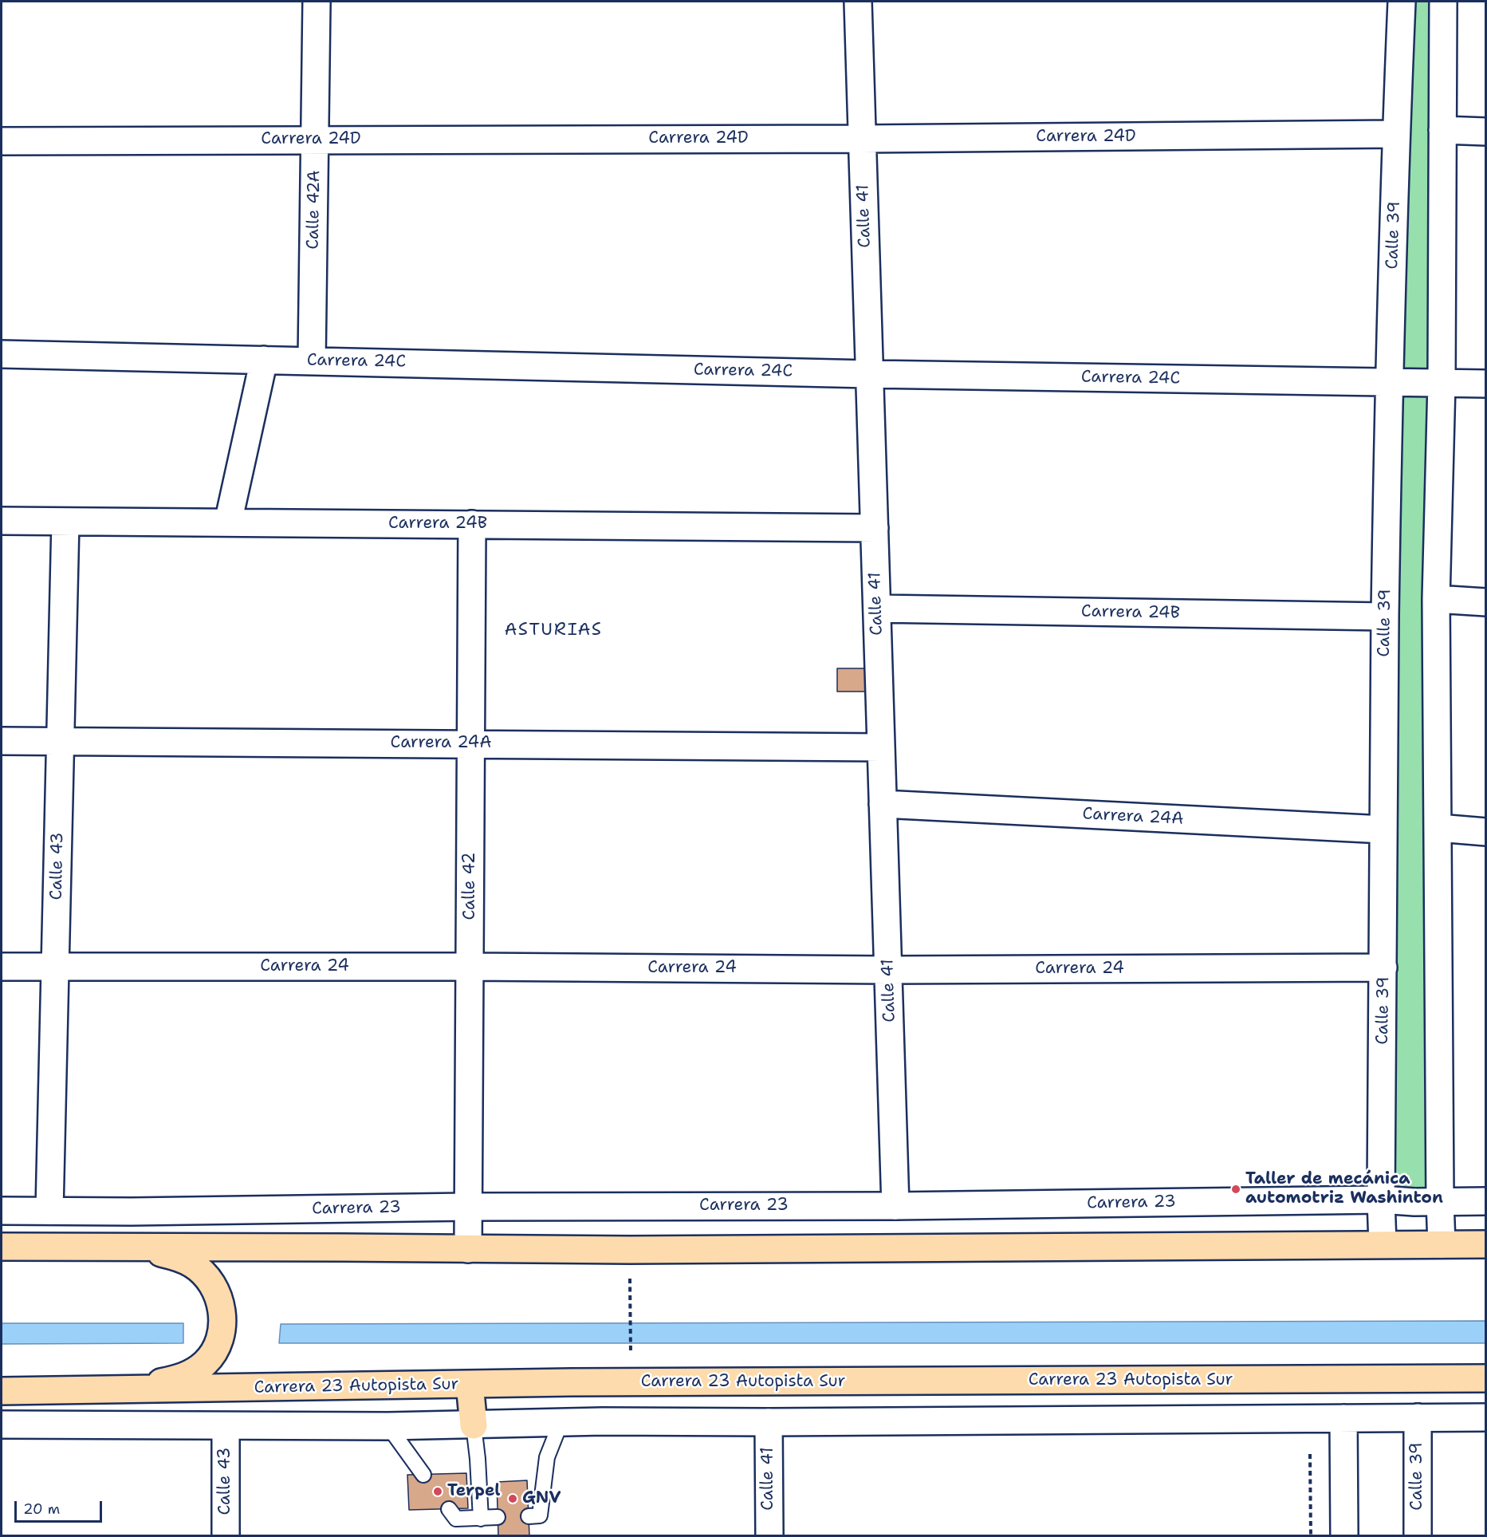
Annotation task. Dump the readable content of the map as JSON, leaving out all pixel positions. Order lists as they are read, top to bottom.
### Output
{
  "streets": {
    "main road": ["Carrera 23 Autopista Sur"],
    "street": [
      "Carrera 24D",
      "Calle 42A",
      "Calle 41",
      "Calle 39",
      "Carrera 24C",
      "Carrera 24B",
      "Carrera 24A",
      "Calle 43",
      "Calle 42",
      "Carrera 24",
      "Carrera 23"
    ]
  },
  "crossings": [
    ["Carrera 24D", "Calle 42A"],
    ["Carrera 24D", "Calle 41"],
    ["Carrera 24D", "Calle 39"],
    ["Calle 42A", "Carrera 24C"],
    ["Calle 41", "Carrera 24C"],
    ["Calle 41", "Carrera 24B"],
    ["Calle 41", "Carrera 24A"],
    ["Calle 41", "Carrera 24"],
    ["Calle 41", "Carrera 23"],
    ["Calle 39", "Carrera 24C"],
    ["Calle 39", "Carrera 24B"],
    ["Calle 39", "Carrera 24A"],
    ["Calle 39", "Carrera 24"],
    ["Calle 39", "Carrera 23"],
    ["Carrera 24B", "Calle 43"],
    ["Carrera 24B", "Calle 42"],
    ["Carrera 24A", "Calle 43"],
    ["Carrera 24A", "Calle 42"],
    ["Calle 43", "Carrera 24"],
    ["Calle 43", "Carrera 23"],
    ["Calle 42", "Carrera 24"],
    ["Calle 42", "Carrera 23"]
  ],
  "districts": ["ASTURIAS"],
  "places": ["Taller de mecánica automotriz Washinton", "Terpel", "GNV"],
  "scale_bar": "20 m"
}
